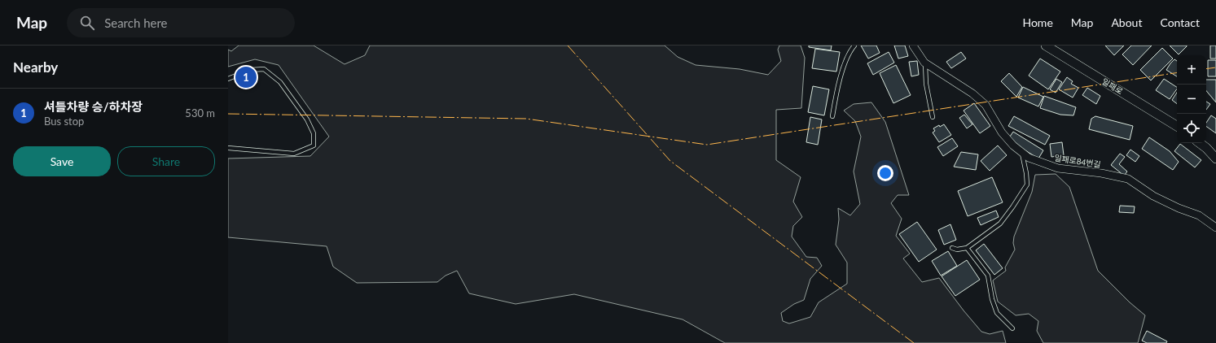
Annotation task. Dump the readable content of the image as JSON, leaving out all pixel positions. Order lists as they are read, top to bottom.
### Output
{
  "streets": {
    "street": ["일패로", "일패로84번길"]
  },
  "page": {
    "header": "Map",
    "search": "Search here",
    "nav": [
      "Home",
      "Map",
      "About",
      "Contact"
    ],
    "heading": "Nearby",
    "map_buttons": ["+", "−"],
    "pins": "1",
    "list": [
      {
        "mark": "1",
        "name": "셔틀차량 승/하차장",
        "note": "Bus stop",
        "value": "530 m"
      }
    ],
    "buttons": ["Save", "Share"]
  }
}
